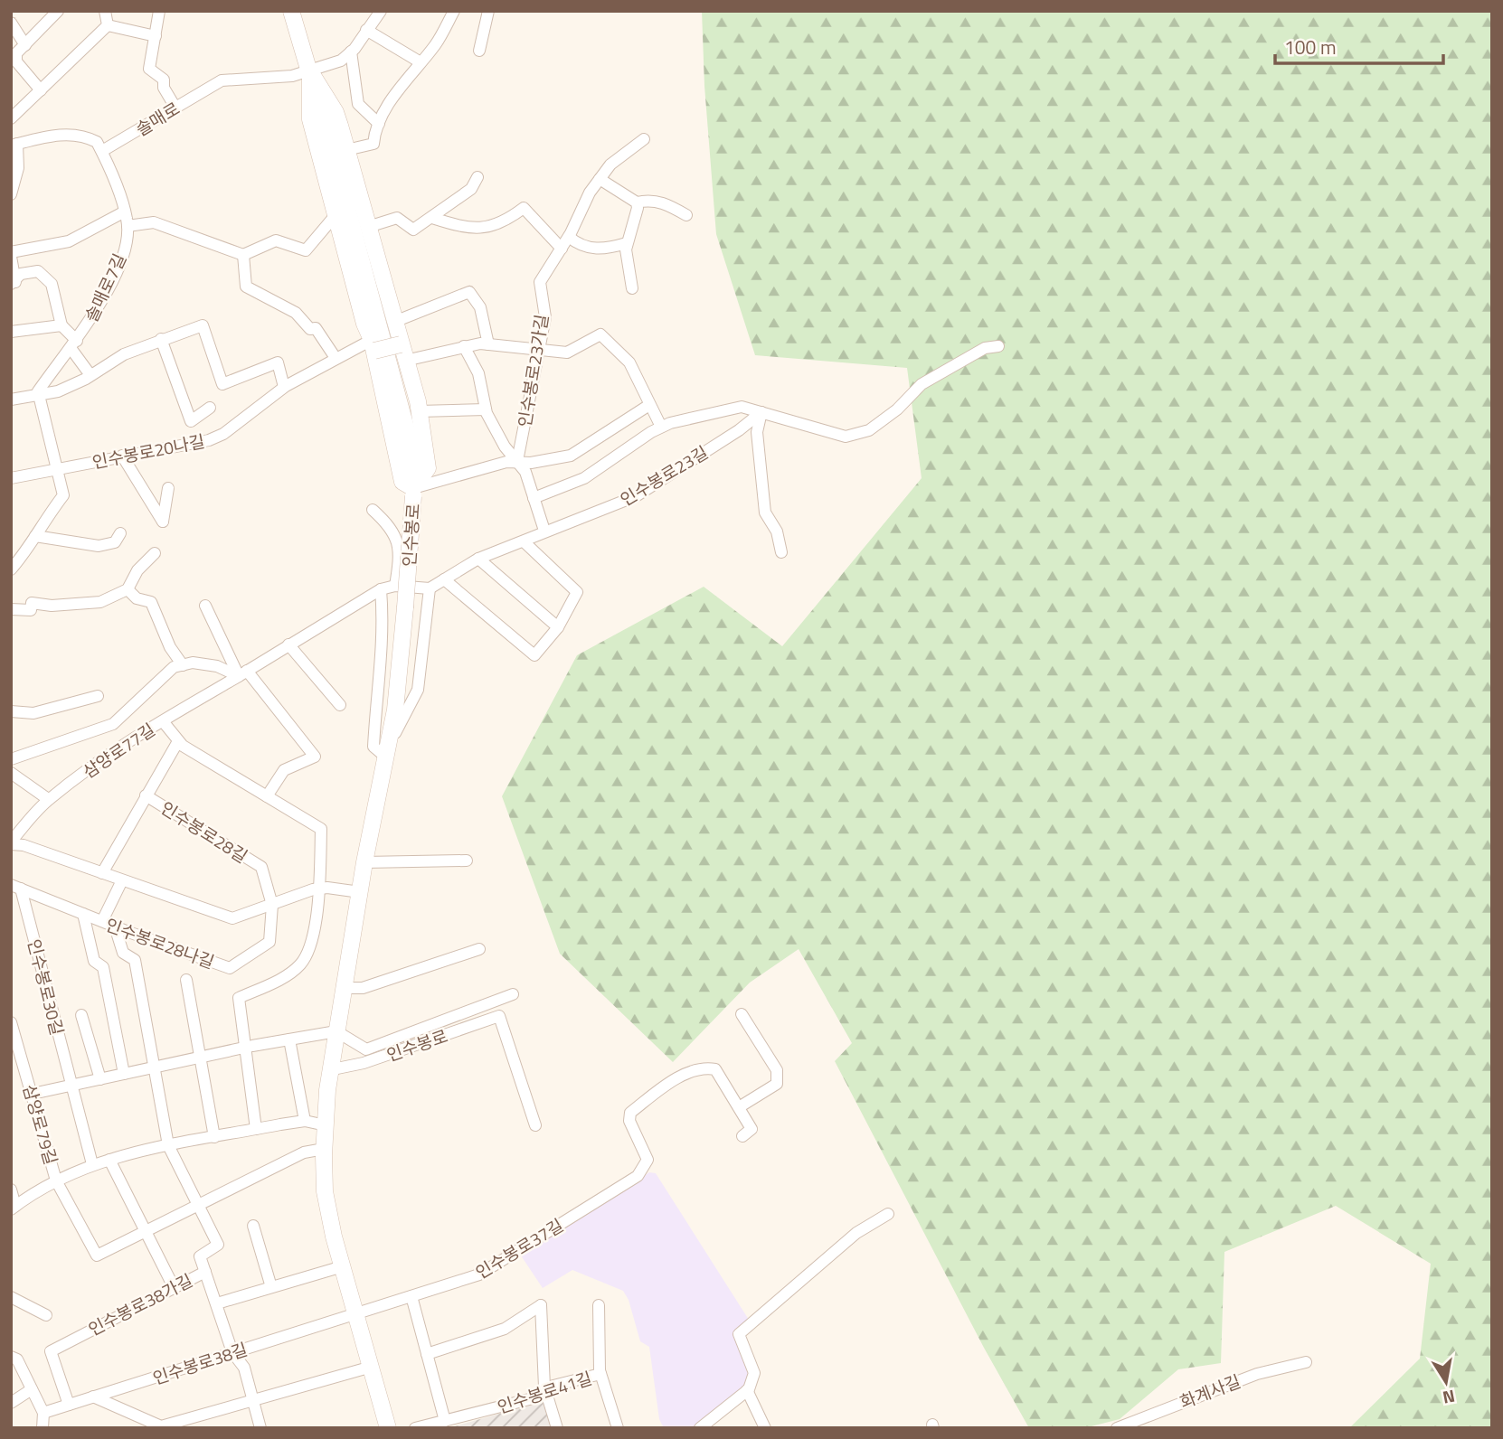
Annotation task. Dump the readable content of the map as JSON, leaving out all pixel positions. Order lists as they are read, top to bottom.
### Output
{
  "streets": {
    "main road": ["인수봉로"],
    "street": [
      "솔매로",
      "솔매로7길",
      "인수봉로23가길",
      "인수봉로20나길",
      "인수봉로23길",
      "삼양로77길",
      "인수봉로28길",
      "인수봉로28나길",
      "인수봉로30길",
      "삼양로79길",
      "인수봉로37길",
      "인수봉로38가길",
      "인수봉로38길",
      "화계사길",
      "인수봉로41길"
    ]
  },
  "crossings": [
    ["솔매로", "솔매로7길"],
    ["솔매로", "인수봉로"],
    ["인수봉로", "인수봉로37길"],
    ["인수봉로", "인수봉로38길"],
    ["인수봉로28길", "인수봉로28나길"],
    ["인수봉로28나길", "인수봉로30길"],
    ["인수봉로37길", "인수봉로38길"],
    ["인수봉로38가길", "인수봉로38길"]
  ],
  "scale_bar": "100 m",
  "north": "bottom"
}
